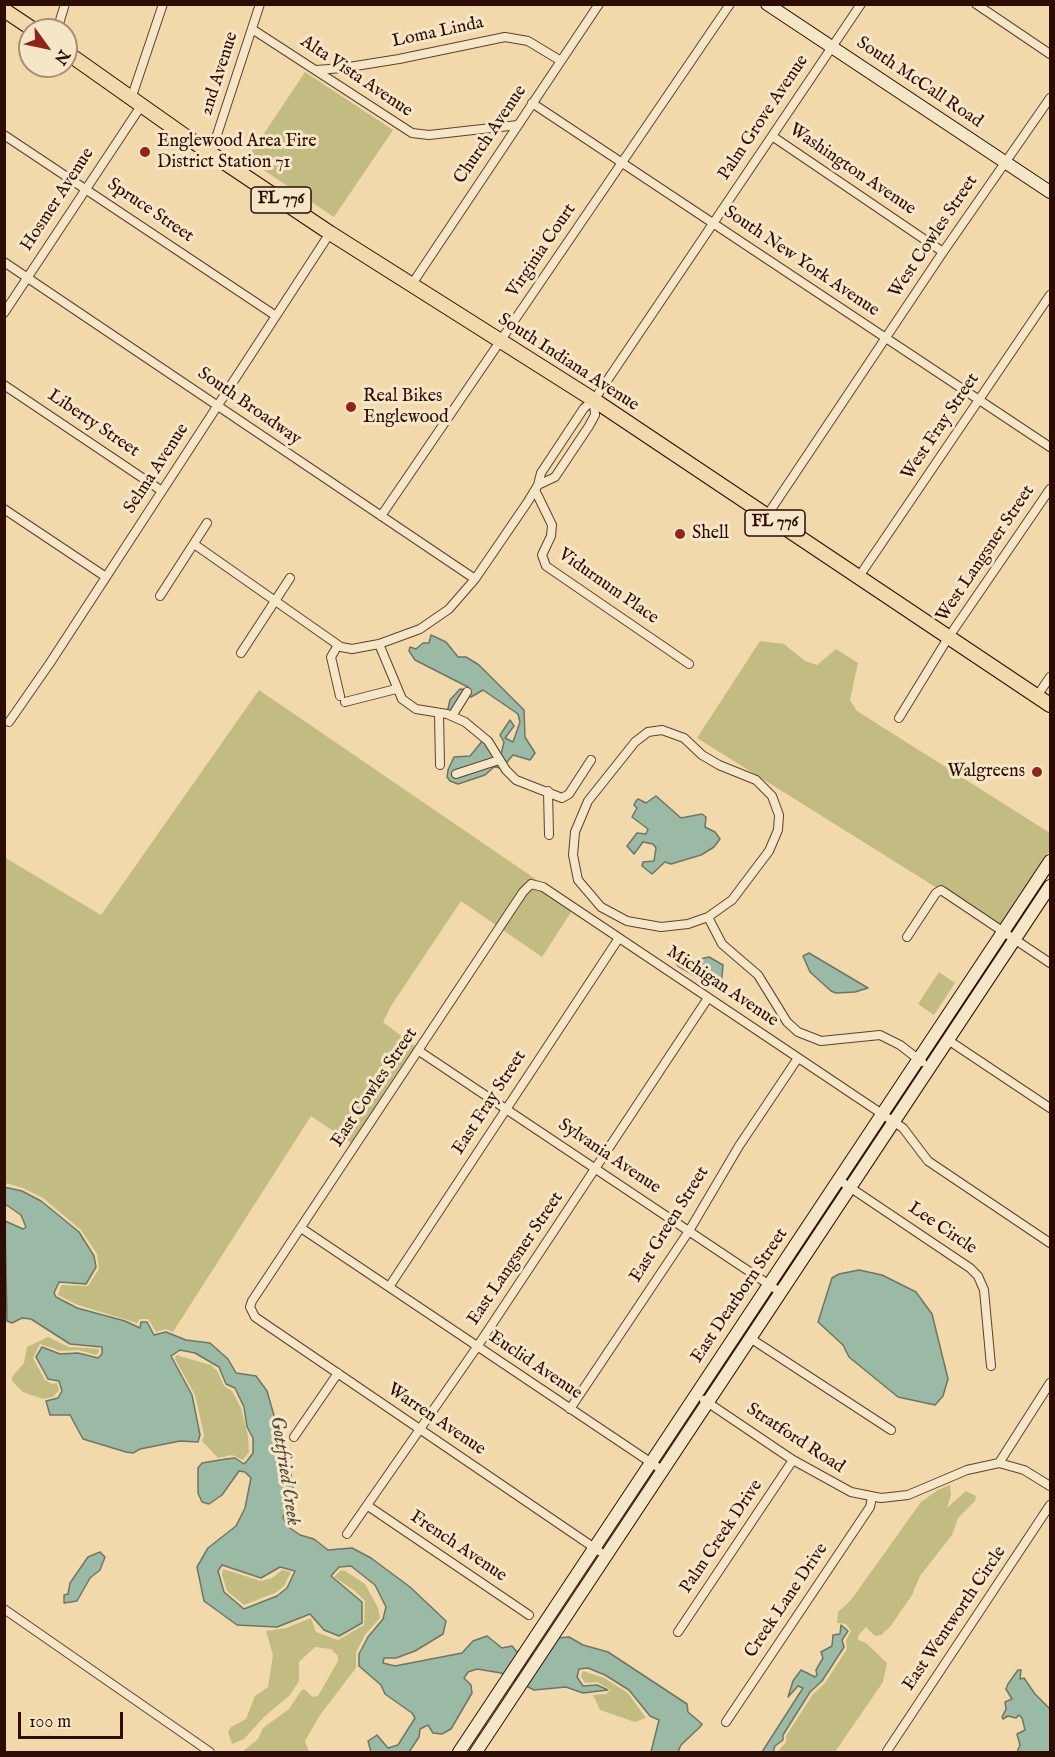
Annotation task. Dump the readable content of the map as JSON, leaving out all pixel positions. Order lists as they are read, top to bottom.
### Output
{
  "streets": {
    "main road": [
      "South McCall Road",
      "FL 776",
      "South Indiana Avenue",
      "East Dearborn Street"
    ],
    "street": [
      "Loma Linda",
      "2nd Avenue",
      "Alta Vista Avenue",
      "Palm Grove Avenue",
      "Church Avenue",
      "Washington Avenue",
      "Hosmer Avenue",
      "Spruce Street",
      "West Cowles Street",
      "Virginia Court",
      "South New York Avenue",
      "South Broadway",
      "Liberty Street",
      "West Fray Street",
      "Selma Avenue",
      "West Langsner Street",
      "Vidurnum Place",
      "Michigan Avenue",
      "East Cowles Street",
      "East Fray Street",
      "Sylvania Avenue",
      "East Green Street",
      "Lee Circle",
      "East Langsner Street",
      "Euclid Avenue",
      "Warren Avenue",
      "Stratford Road",
      "Palm Creek Drive",
      "French Avenue",
      "Creek Lane Drive",
      "East Wentworth Circle"
    ]
  },
  "crossings": [
    ["Loma Linda", "Alta Vista Avenue"],
    ["Loma Linda", "Church Avenue"],
    ["2nd Avenue", "Alta Vista Avenue"],
    ["2nd Avenue", "South Indiana Avenue"],
    ["Alta Vista Avenue", "Church Avenue"],
    ["South McCall Road", "Palm Grove Avenue"],
    ["South McCall Road", "West Cowles Street"],
    ["Palm Grove Avenue", "Washington Avenue"],
    ["Palm Grove Avenue", "South New York Avenue"],
    ["Palm Grove Avenue", "South Indiana Avenue"],
    ["Church Avenue", "South New York Avenue"],
    ["Church Avenue", "South Indiana Avenue"],
    ["Washington Avenue", "West Cowles Street"],
    ["Hosmer Avenue", "Spruce Street"],
    ["Hosmer Avenue", "South Indiana Avenue"],
    ["Hosmer Avenue", "South Broadway"],
    ["Spruce Street", "Selma Avenue"],
    ["West Cowles Street", "South New York Avenue"],
    ["West Cowles Street", "South Indiana Avenue"],
    ["Virginia Court", "South New York Avenue"],
    ["Virginia Court", "South Indiana Avenue"],
    ["Virginia Court", "South Broadway"],
    ["South New York Avenue", "West Fray Street"],
    ["South Indiana Avenue", "West Fray Street"],
    ["South Indiana Avenue", "Selma Avenue"],
    ["South Indiana Avenue", "West Langsner Street"],
    ["South Broadway", "Selma Avenue"],
    ["Liberty Street", "Selma Avenue"],
    ["Michigan Avenue", "East Cowles Street"],
    ["Michigan Avenue", "East Fray Street"],
    ["Michigan Avenue", "East Green Street"],
    ["Michigan Avenue", "East Langsner Street"],
    ["Michigan Avenue", "East Dearborn Street"],
    ["East Cowles Street", "Sylvania Avenue"],
    ["East Cowles Street", "Euclid Avenue"],
    ["East Cowles Street", "Warren Avenue"],
    ["East Fray Street", "Sylvania Avenue"],
    ["East Fray Street", "Euclid Avenue"],
    ["Sylvania Avenue", "East Green Street"],
    ["Sylvania Avenue", "East Langsner Street"],
    ["Sylvania Avenue", "East Dearborn Street"],
    ["East Green Street", "Euclid Avenue"],
    ["Lee Circle", "East Dearborn Street"],
    ["East Langsner Street", "Euclid Avenue"],
    ["East Langsner Street", "Warren Avenue"],
    ["East Langsner Street", "French Avenue"],
    ["East Dearborn Street", "Euclid Avenue"],
    ["East Dearborn Street", "Warren Avenue"],
    ["East Dearborn Street", "Stratford Road"],
    ["Stratford Road", "Palm Creek Drive"],
    ["Stratford Road", "Creek Lane Drive"]
  ],
  "water": ["Gottfried Creek"],
  "places": [
    "Englewood Area Fire District Station 71",
    "Real Bikes Englewood",
    "Shell",
    "Walgreens"
  ],
  "scale_bar": "100 m",
  "north": "bottom right"
}
